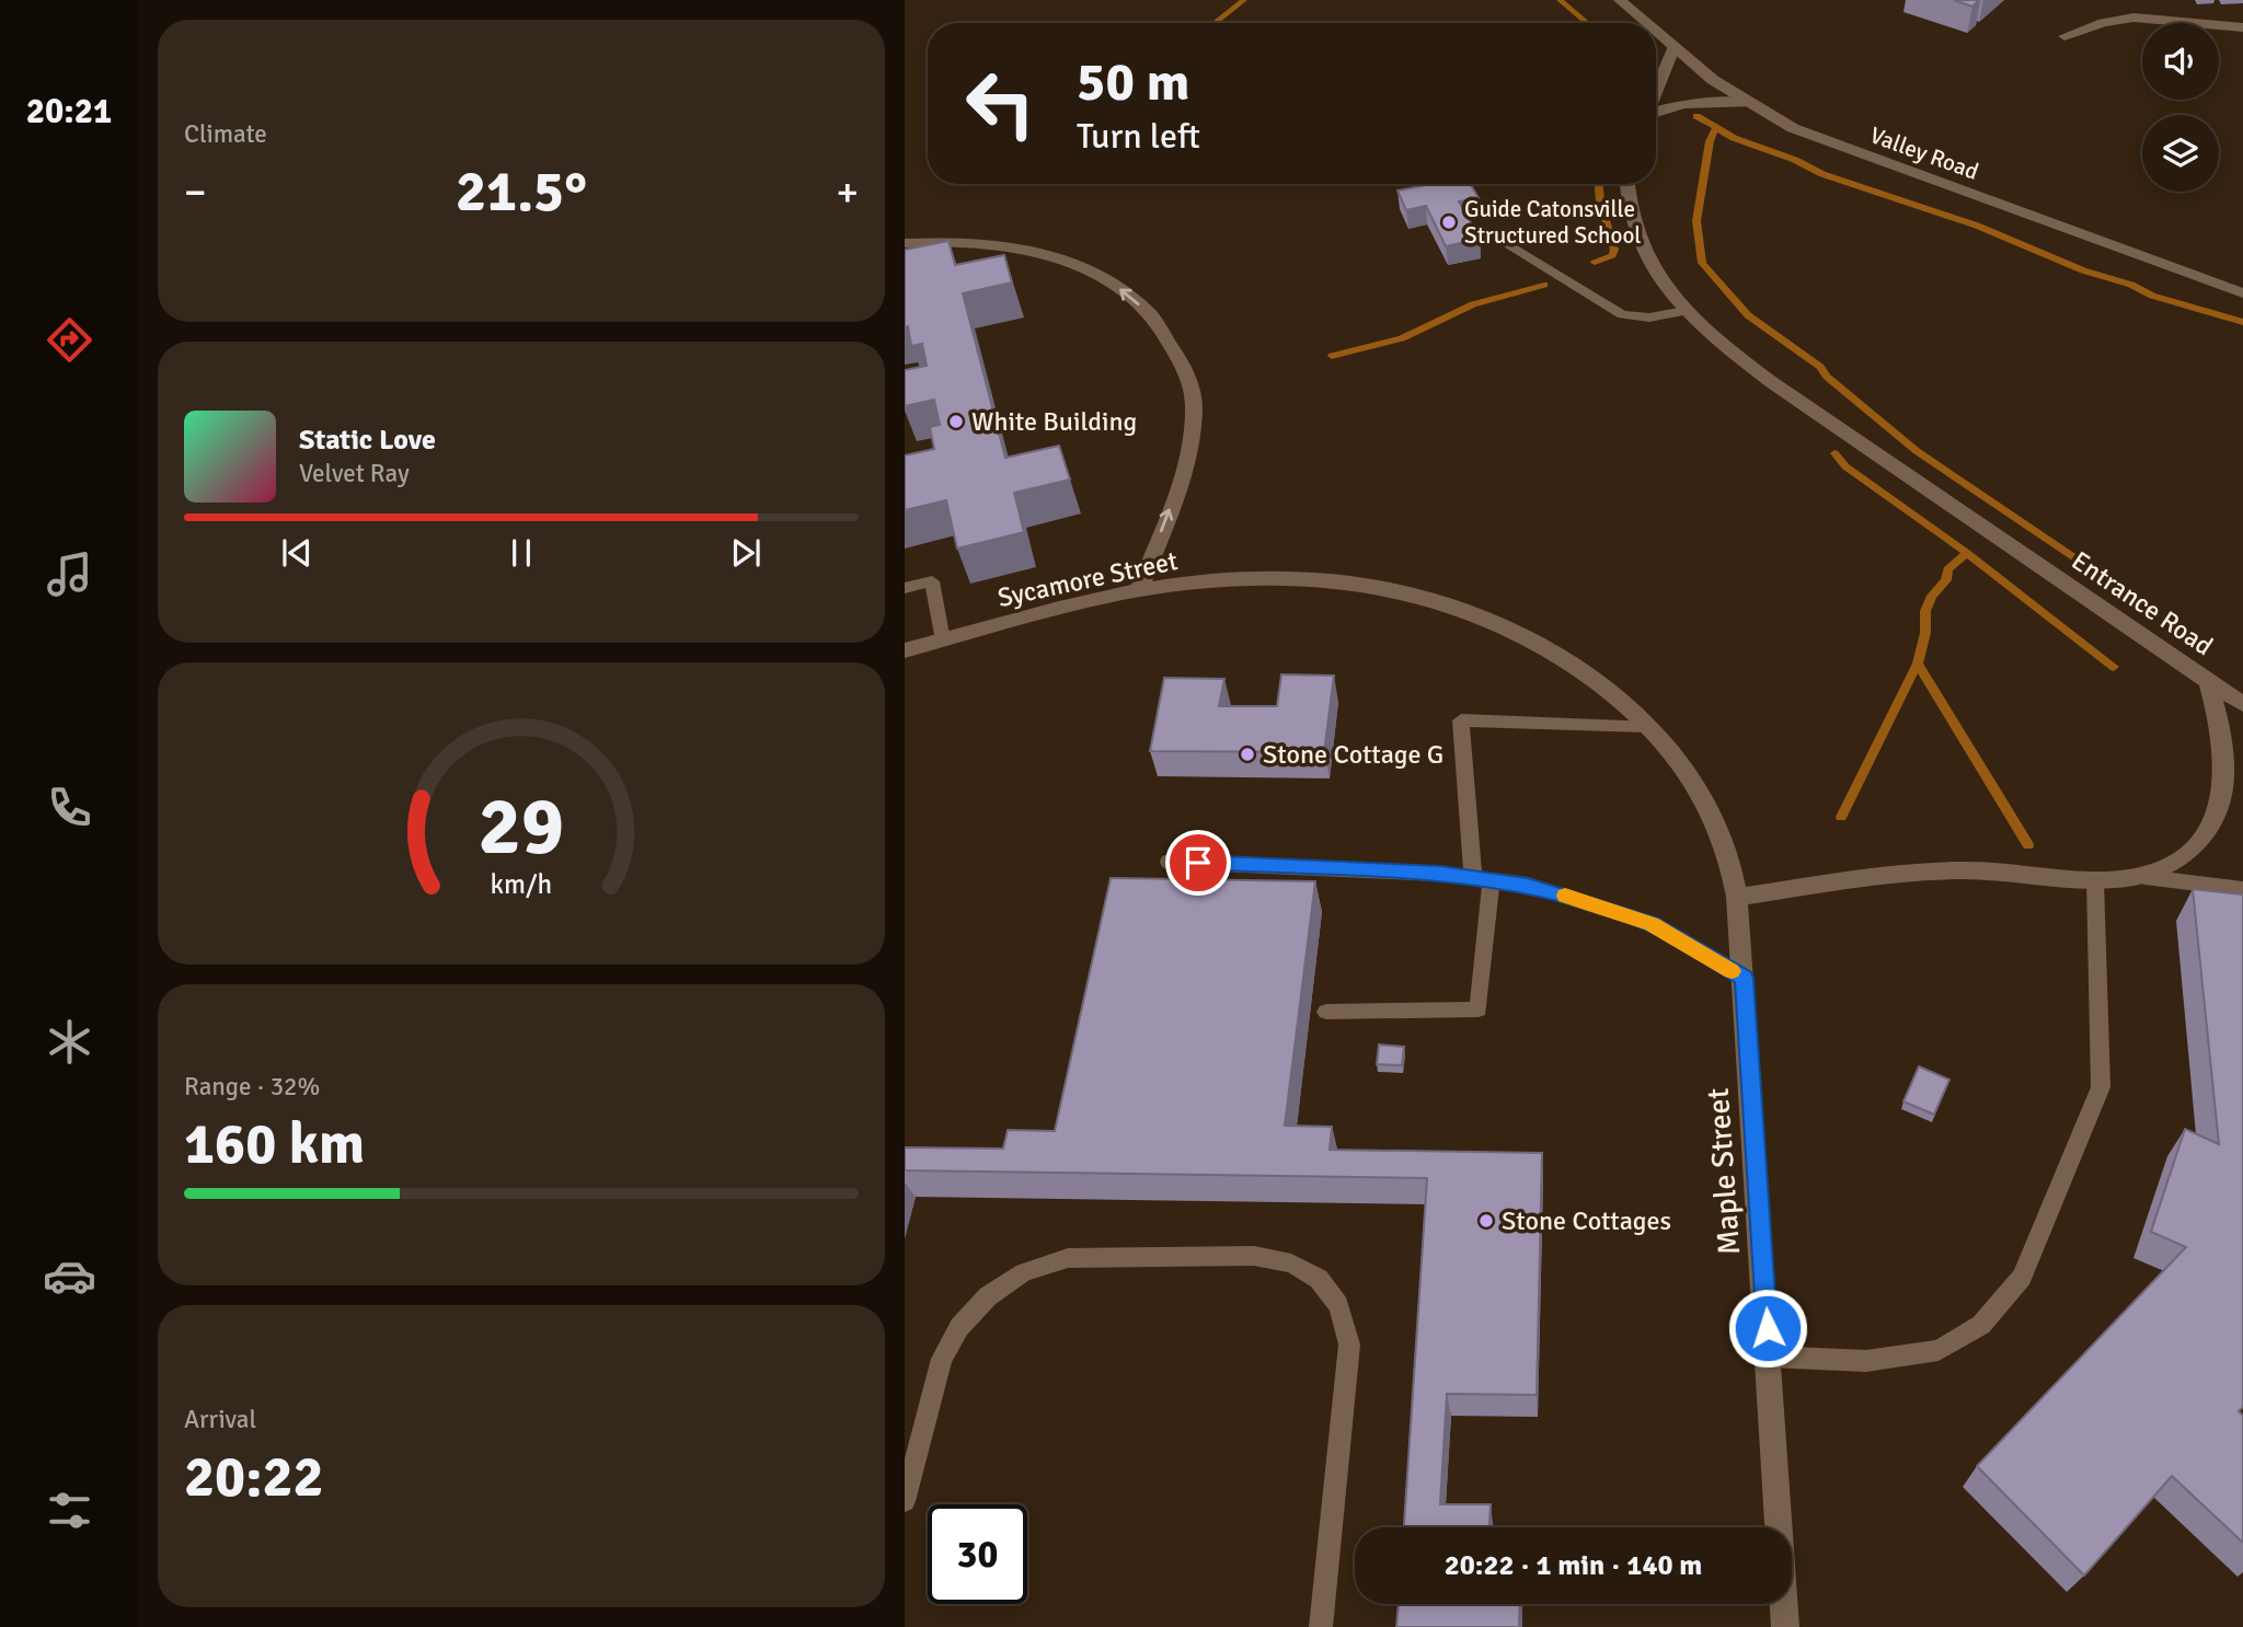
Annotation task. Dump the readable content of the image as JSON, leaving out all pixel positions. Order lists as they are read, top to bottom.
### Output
{
  "streets": {
    "street": [
      "Valley Road",
      "Sycamore Street",
      "Entrance Road",
      "Maple Street"
    ]
  },
  "crossings": [
    ["Sycamore Street", "Entrance Road"],
    ["Sycamore Street", "Maple Street"],
    ["Entrance Road", "Maple Street"]
  ],
  "places": [
    "Guide Catonsville Structured School",
    "White Building",
    "Stone Cottage G",
    "Stone Cottages"
  ],
  "page": {
    "tabs": "20:21",
    "tile": [
      "Climate",
      ["Range · 32%", "160 km"],
      ["Arrival", "20:22"]
    ],
    "turn": ["50 m", "Turn left"],
    "heat": ["−", "21.5°", "+"],
    "song": ["Static Love", "Velvet Ray"],
    "limit": "30",
    "trip": "20:22 · 1 min · 140 m",
    "gauge": ["29", "km/h"]
  }
}
